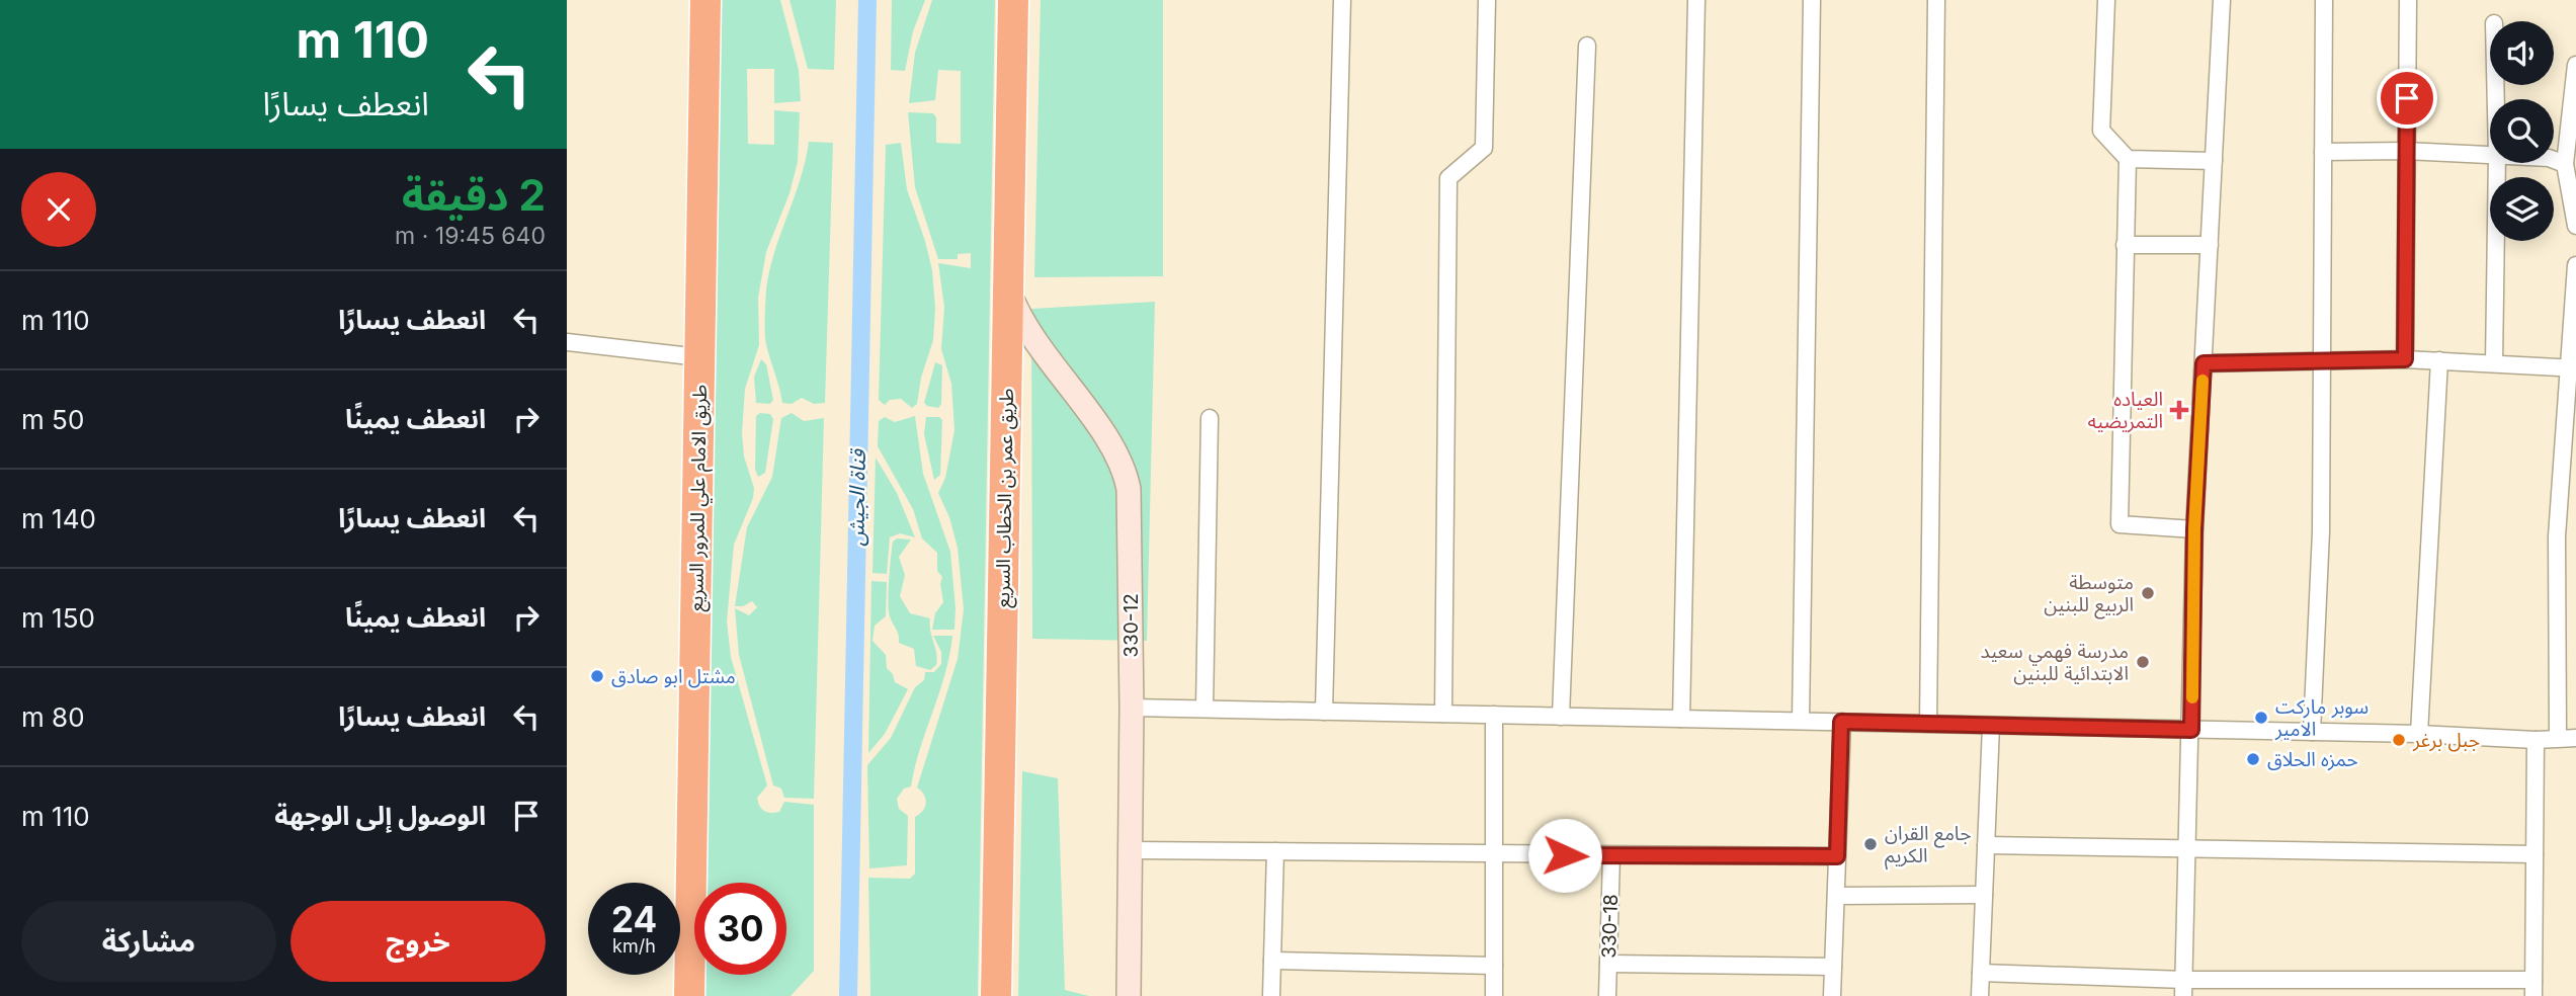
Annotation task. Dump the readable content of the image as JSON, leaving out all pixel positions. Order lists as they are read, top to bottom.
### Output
{
  "streets": {
    "highway": ["طريق الامام علي للمرور السريع", "طريق عمر بن الخطاب السريع"],
    "street": ["330-12", "330-18"]
  },
  "crossings": [
    ["طريق عمر بن الخطاب السريع", "330-12"]
  ],
  "water": ["قناة الجيش"],
  "places": {
    "health": ["العياده التمريضيه"],
    "other": [
      "متوسطة الربيع للبنين",
      "مدرسة فهمي سعيد الابتدائية للبنين",
      "مشتل ابو صادق",
      "سوبر ماركت الامير",
      "جبل برغر",
      "حمزه الحلاق",
      "جامع القران الكريم"
    ]
  },
  "page": {
    "turn": ["110 m", "انعطف يسارًا"],
    "heading": ["2 دقيقة", "640 m · 19:45"],
    "list": [
      {
        "name": "انعطف يسارًا",
        "value": "110 m"
      },
      {
        "name": "انعطف يمينًا",
        "value": "50 m"
      },
      {
        "name": "انعطف يسارًا",
        "value": "140 m"
      },
      {
        "name": "انعطف يمينًا",
        "value": "150 m"
      },
      {
        "name": "انعطف يسارًا",
        "value": "80 m"
      },
      {
        "name": "الوصول إلى الوجهة",
        "value": "110 m"
      }
    ],
    "speed": "24 km/h",
    "limit": "30",
    "buttons": ["خروج", "مشاركة"]
  }
}
